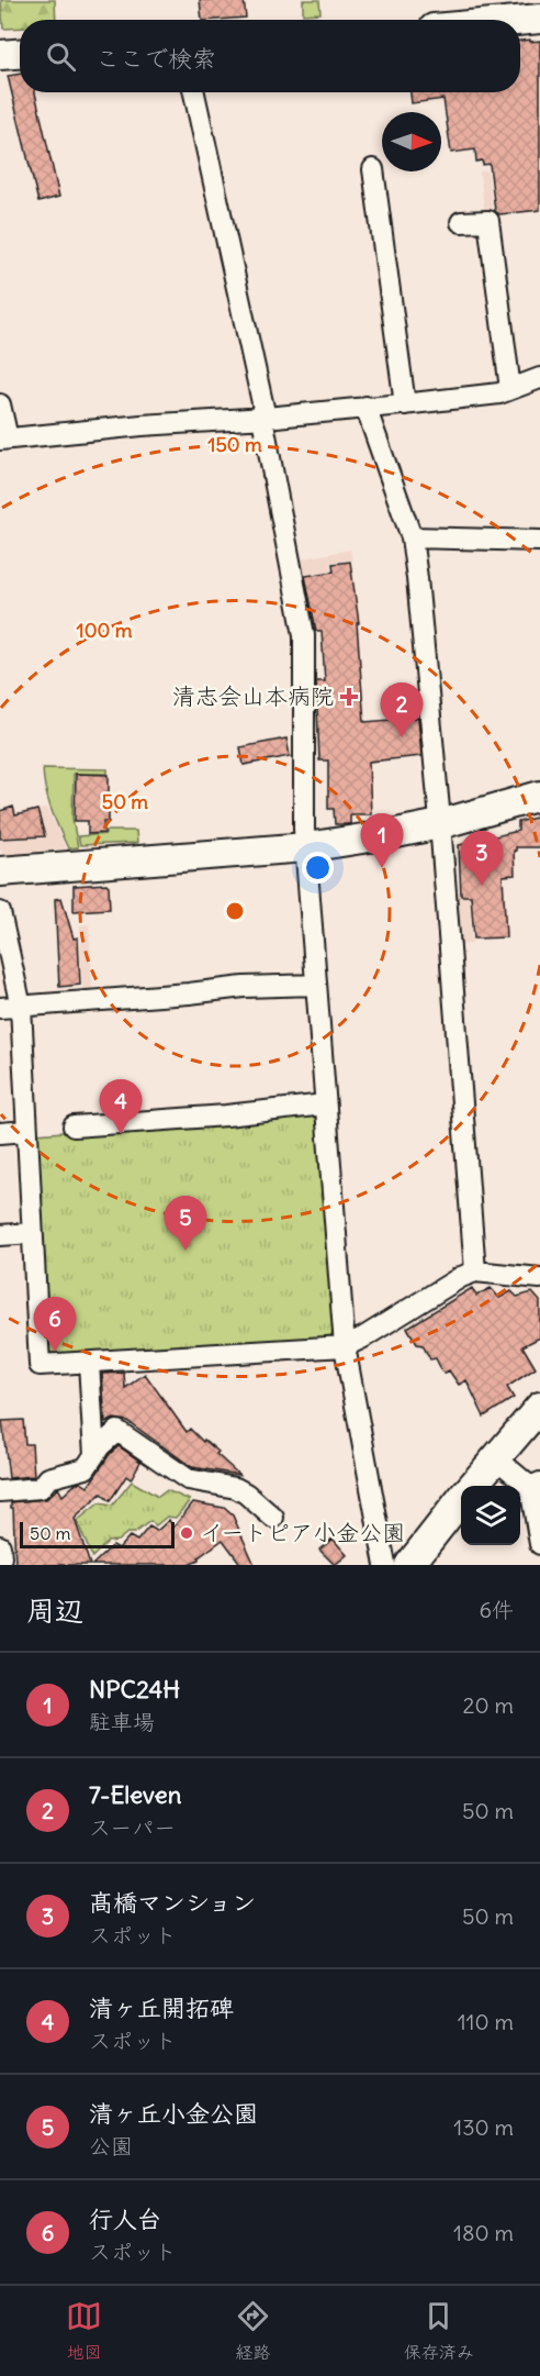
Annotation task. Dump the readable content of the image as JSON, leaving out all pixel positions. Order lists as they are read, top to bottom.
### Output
{
  "places": {
    "health": ["清志会山本病院"],
    "other": ["イートピア小金公園"]
  },
  "scale_bar": "50 m",
  "north": "right",
  "page": {
    "search": "ここで検索",
    "pins": [
      "2",
      "1",
      "3",
      "4",
      "5",
      "6"
    ],
    "scale": "50 m",
    "heading": ["周辺", "6件"],
    "list": [
      {
        "mark": "1",
        "name": "NPC24H",
        "note": "駐車場",
        "value": "20 m"
      },
      {
        "mark": "2",
        "name": "7-Eleven",
        "note": "スーパー",
        "value": "50 m"
      },
      {
        "mark": "3",
        "name": "髙橋マンション",
        "note": "スポット",
        "value": "50 m"
      },
      {
        "mark": "4",
        "name": "清ヶ丘開拓碑",
        "note": "スポット",
        "value": "110 m"
      },
      {
        "mark": "5",
        "name": "清ヶ丘小金公園",
        "note": "公園",
        "value": "130 m"
      },
      {
        "mark": "6",
        "name": "行人台",
        "note": "スポット",
        "value": "180 m"
      }
    ],
    "nav": ["地図", "経路", "保存済み"]
  },
  "rings": ["150 m", "100 m", "50 m"]
}
